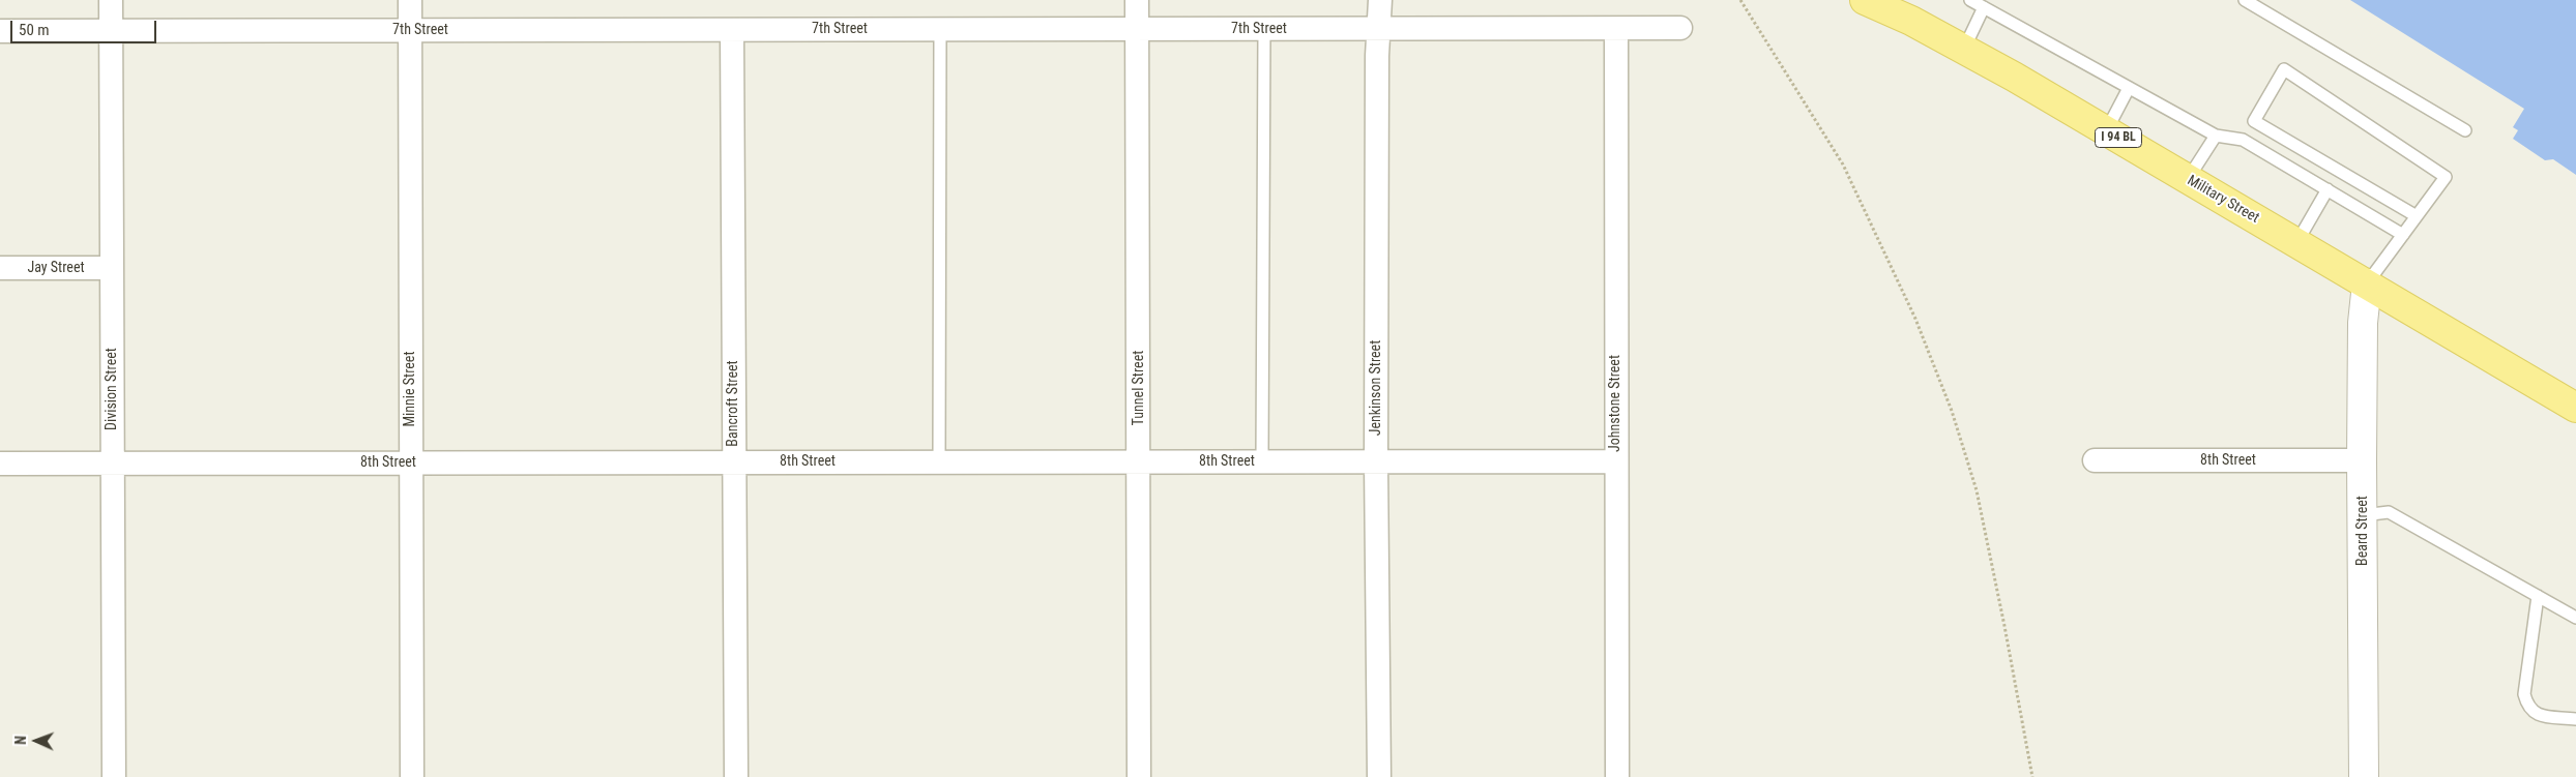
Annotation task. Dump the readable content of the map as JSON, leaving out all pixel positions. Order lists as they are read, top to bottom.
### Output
{
  "streets": {
    "main road": ["I 94 BL", "Military Street"],
    "street": [
      "7th Street",
      "Jay Street",
      "Tunnel Street",
      "Jenkinson Street",
      "Division Street",
      "Minnie Street",
      "Bancroft Street",
      "Johnstone Street",
      "8th Street",
      "Beard Street"
    ]
  },
  "crossings": [
    ["7th Street", "Tunnel Street"],
    ["7th Street", "Jenkinson Street"],
    ["7th Street", "Division Street"],
    ["7th Street", "Minnie Street"],
    ["7th Street", "Bancroft Street"],
    ["7th Street", "Johnstone Street"],
    ["Military Street", "Beard Street"],
    ["Jay Street", "Division Street"],
    ["Tunnel Street", "8th Street"],
    ["Jenkinson Street", "8th Street"],
    ["Division Street", "8th Street"],
    ["Minnie Street", "8th Street"],
    ["Bancroft Street", "8th Street"],
    ["Johnstone Street", "8th Street"],
    ["8th Street", "Beard Street"]
  ],
  "scale_bar": "50 m",
  "north": "left"
}
